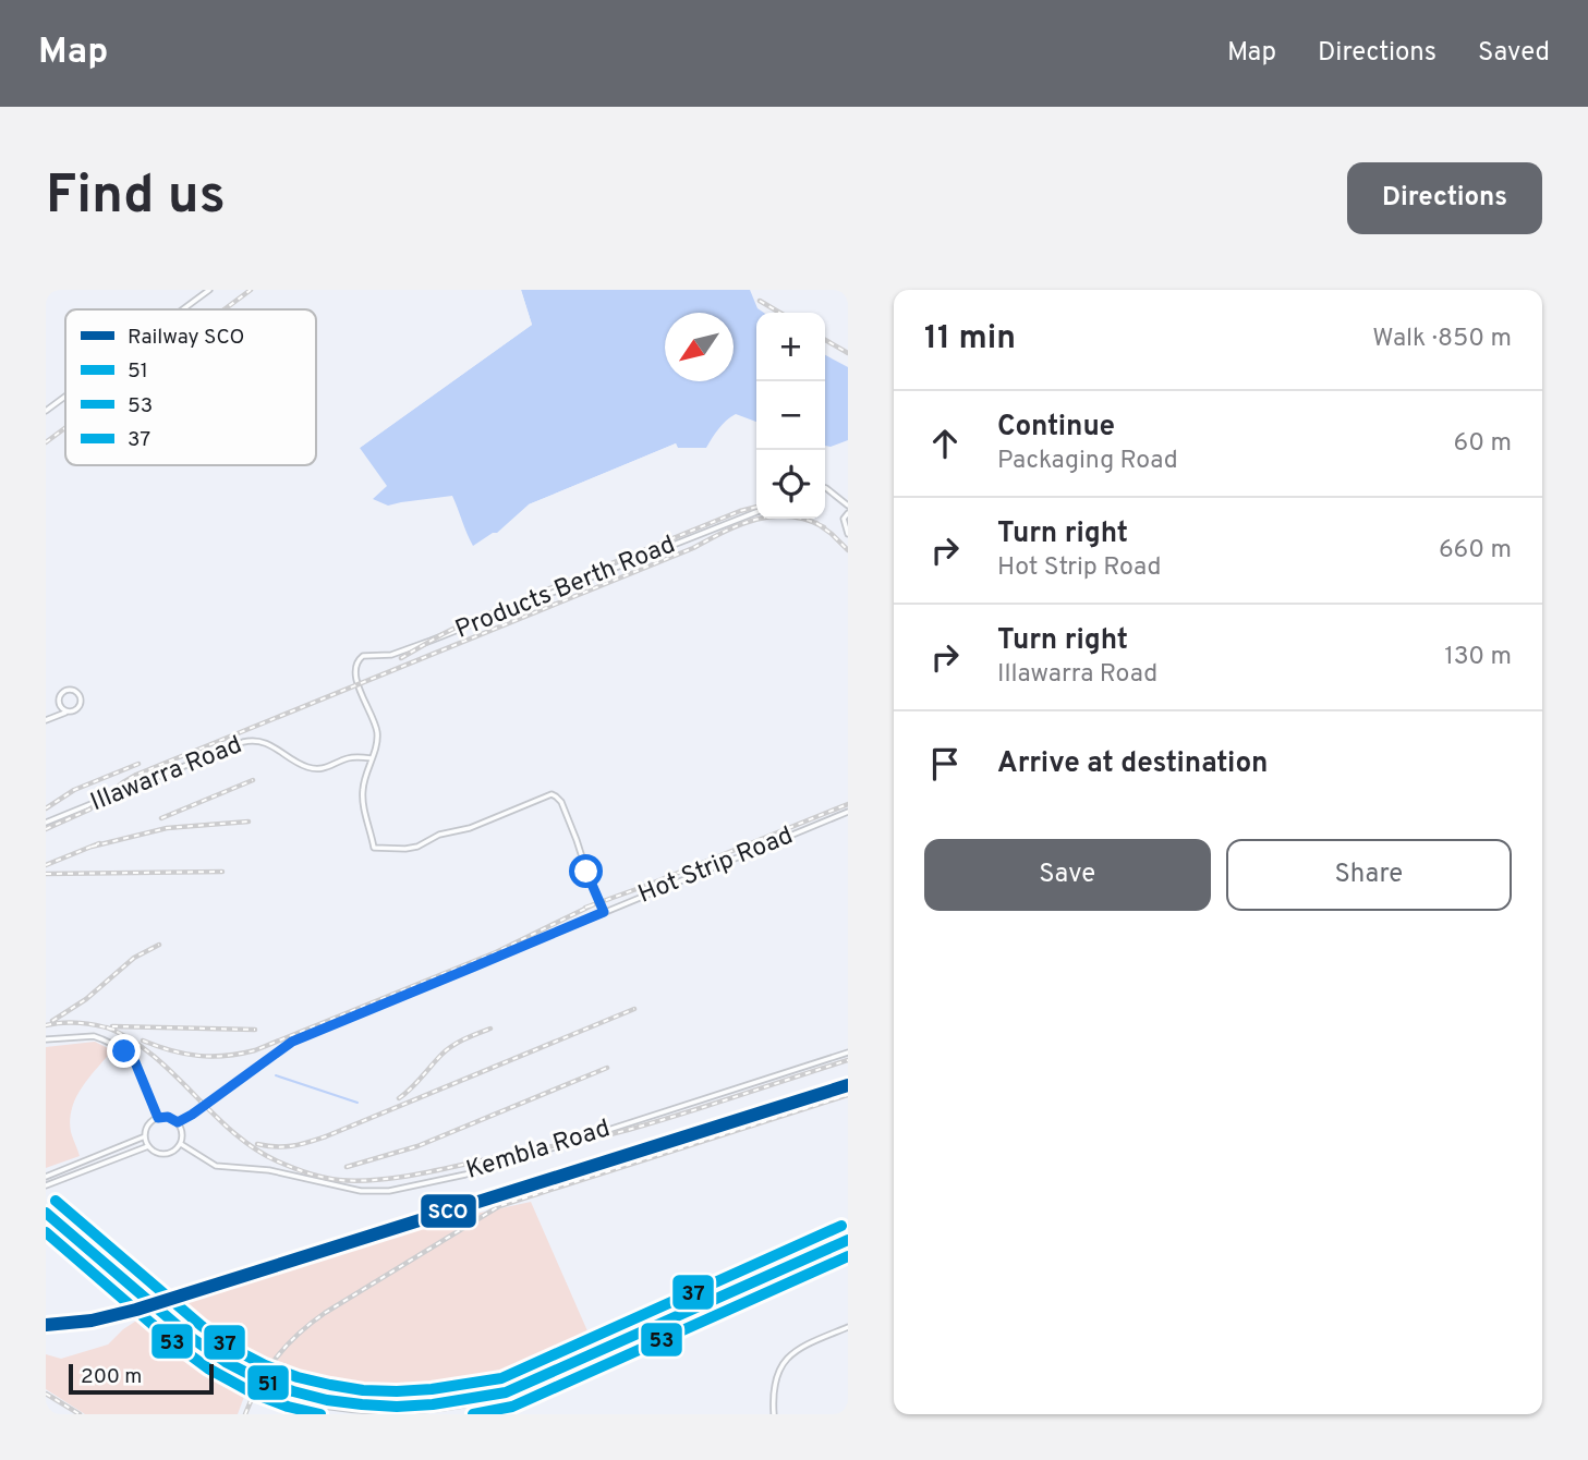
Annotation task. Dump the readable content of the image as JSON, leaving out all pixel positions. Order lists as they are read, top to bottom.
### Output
{
  "streets": {
    "street": [
      "Products Berth Road",
      "Illawarra Road",
      "Hot Strip Road",
      "Kembla Road"
    ]
  },
  "crossings": [
    ["Products Berth Road", "Illawarra Road"],
    ["Hot Strip Road", "Kembla Road"]
  ],
  "lines": [
    "rail line SCO",
    "transit line 37",
    "transit line 51",
    "transit line 53"
  ],
  "legend": [
    "Railway SCO",
    "51",
    "53",
    "37"
  ],
  "scale_bar": "200 m",
  "north": "bottom left",
  "page": {
    "header": "Map",
    "nav": ["Map", "Directions", "Saved"],
    "buttons": [
      "Directions",
      ["Save", "Share"]
    ],
    "title": "Find us",
    "heading": ["11 min", "Walk · 850 m"],
    "map_buttons": ["+", "−"],
    "list": [
      ["Continue", "Packaging Road", "60 m"],
      ["Turn right", "Hot Strip Road", "660 m"],
      ["Turn right", "Illawarra Road", "130 m"],
      "Arrive at destination"
    ],
    "scale": "200 m"
  }
}
